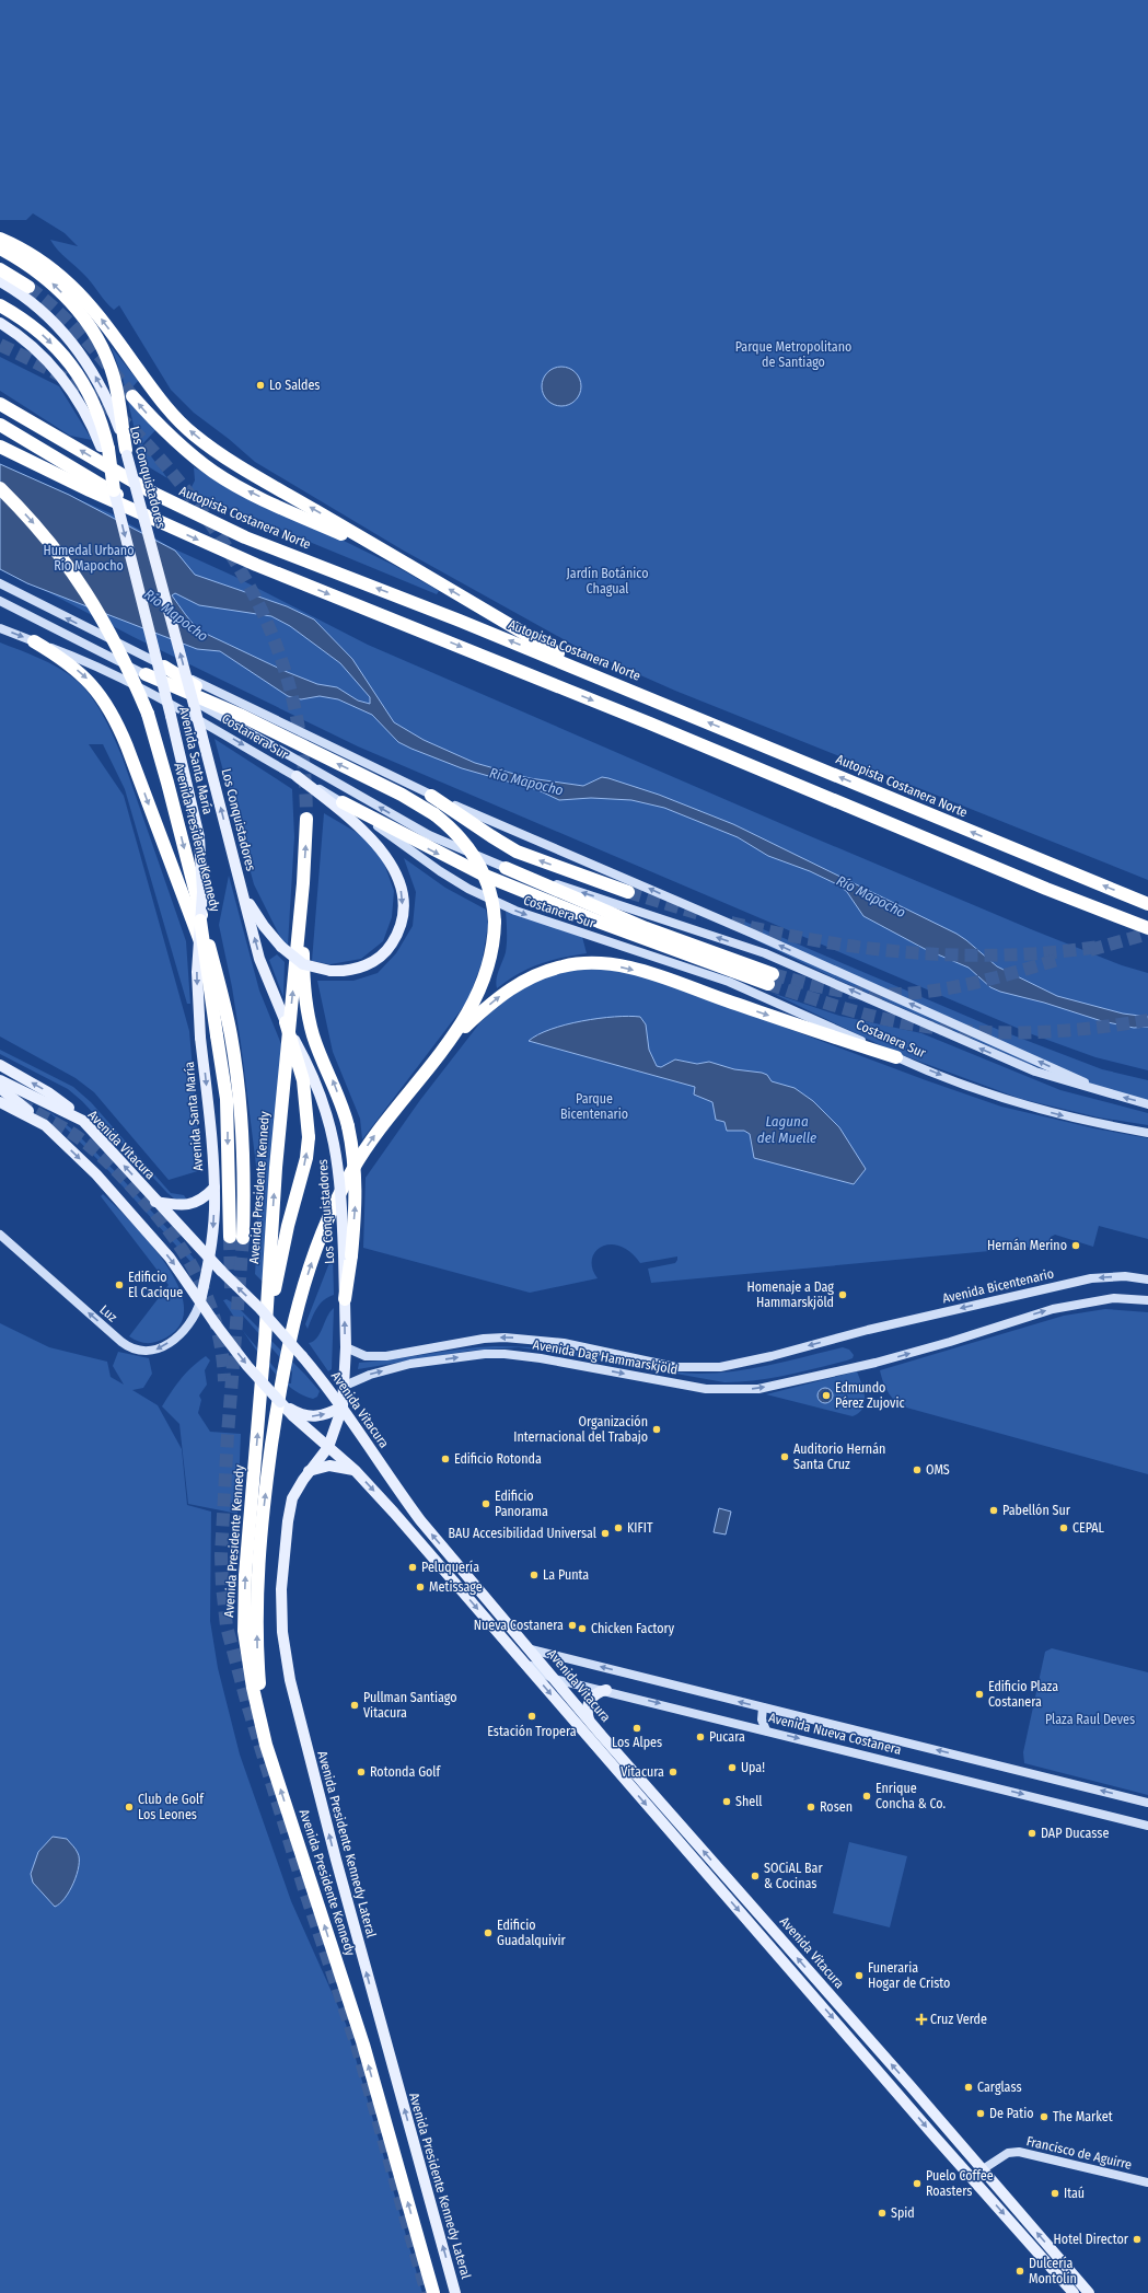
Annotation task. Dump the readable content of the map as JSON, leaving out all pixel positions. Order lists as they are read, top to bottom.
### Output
{
  "streets": {
    "highway": ["Autopista Costanera Norte", "Avenida Presidente Kennedy"],
    "main road": [
      "Los Conquistadores",
      "Costanera Sur",
      "Avenida Santa María",
      "Avenida Vitacura",
      "Avenida Bicentenario",
      "Luz",
      "Avenida Dag Hammarskjöld",
      "Avenida Nueva Costanera",
      "Avenida Presidente Kennedy Lateral",
      "Francisco de Aguirre"
    ]
  },
  "crossings": [
    ["Avenida Santa María", "Avenida Presidente Kennedy"],
    ["Avenida Santa María", "Avenida Vitacura"],
    ["Avenida Santa María", "Luz"],
    ["Avenida Vitacura", "Avenida Nueva Costanera"],
    ["Avenida Vitacura", "Avenida Presidente Kennedy Lateral"],
    ["Avenida Vitacura", "Francisco de Aguirre"],
    ["Avenida Bicentenario", "Avenida Dag Hammarskjöld"]
  ],
  "one_way": [
    "Los Conquistadores",
    "Avenida Santa María",
    "Avenida Bicentenario",
    "Avenida Presidente Kennedy Lateral"
  ],
  "water": ["Río Mapocho", "Laguna del Muelle"],
  "parks": [
    "Parque Metropolitano de Santiago",
    "Humedal Urbano Río Mapocho",
    "Jardín Botánico Chagual",
    "Parque Bicentenario",
    "Plaza Raul Deves"
  ],
  "places": {
    "other": [
      "Lo Saldes",
      "Hernán Merino",
      "Edificio El Cacique",
      "Homenaje a Dag Hammarskjöld",
      "Edmundo Pérez Zujovic",
      "Organización Internacional del Trabajo",
      "Auditorio Hernán Santa Cruz",
      "Edificio Rotonda",
      "OMS",
      "Edificio Panorama",
      "Pabellón Sur",
      "KIFIT",
      "CEPAL",
      "BAU Accesibilidad Universal",
      "Peluquería",
      "La Punta",
      "Metissage",
      "Nueva Costanera",
      "Chicken Factory",
      "Edificio Plaza Costanera",
      "Pullman Santiago Vitacura",
      "Estación Tropera",
      "Los Alpes",
      "Pucara",
      "Upa!",
      "Rotonda Golf",
      "Vitacura",
      "Enrique Concha & Co.",
      "Shell",
      "Club de Golf Los Leones",
      "Rosen",
      "DAP Ducasse",
      "SOCiAL Bar & Cocinas",
      "Edificio Guadalquivir",
      "Funeraria Hogar de Cristo",
      "Carglass",
      "De Patio",
      "The Market",
      "Puelo Coffee Roasters",
      "Itaú",
      "Spid",
      "Hotel Director",
      "Dulcería Montolín"
    ],
    "health": ["Cruz Verde"]
  }
}
